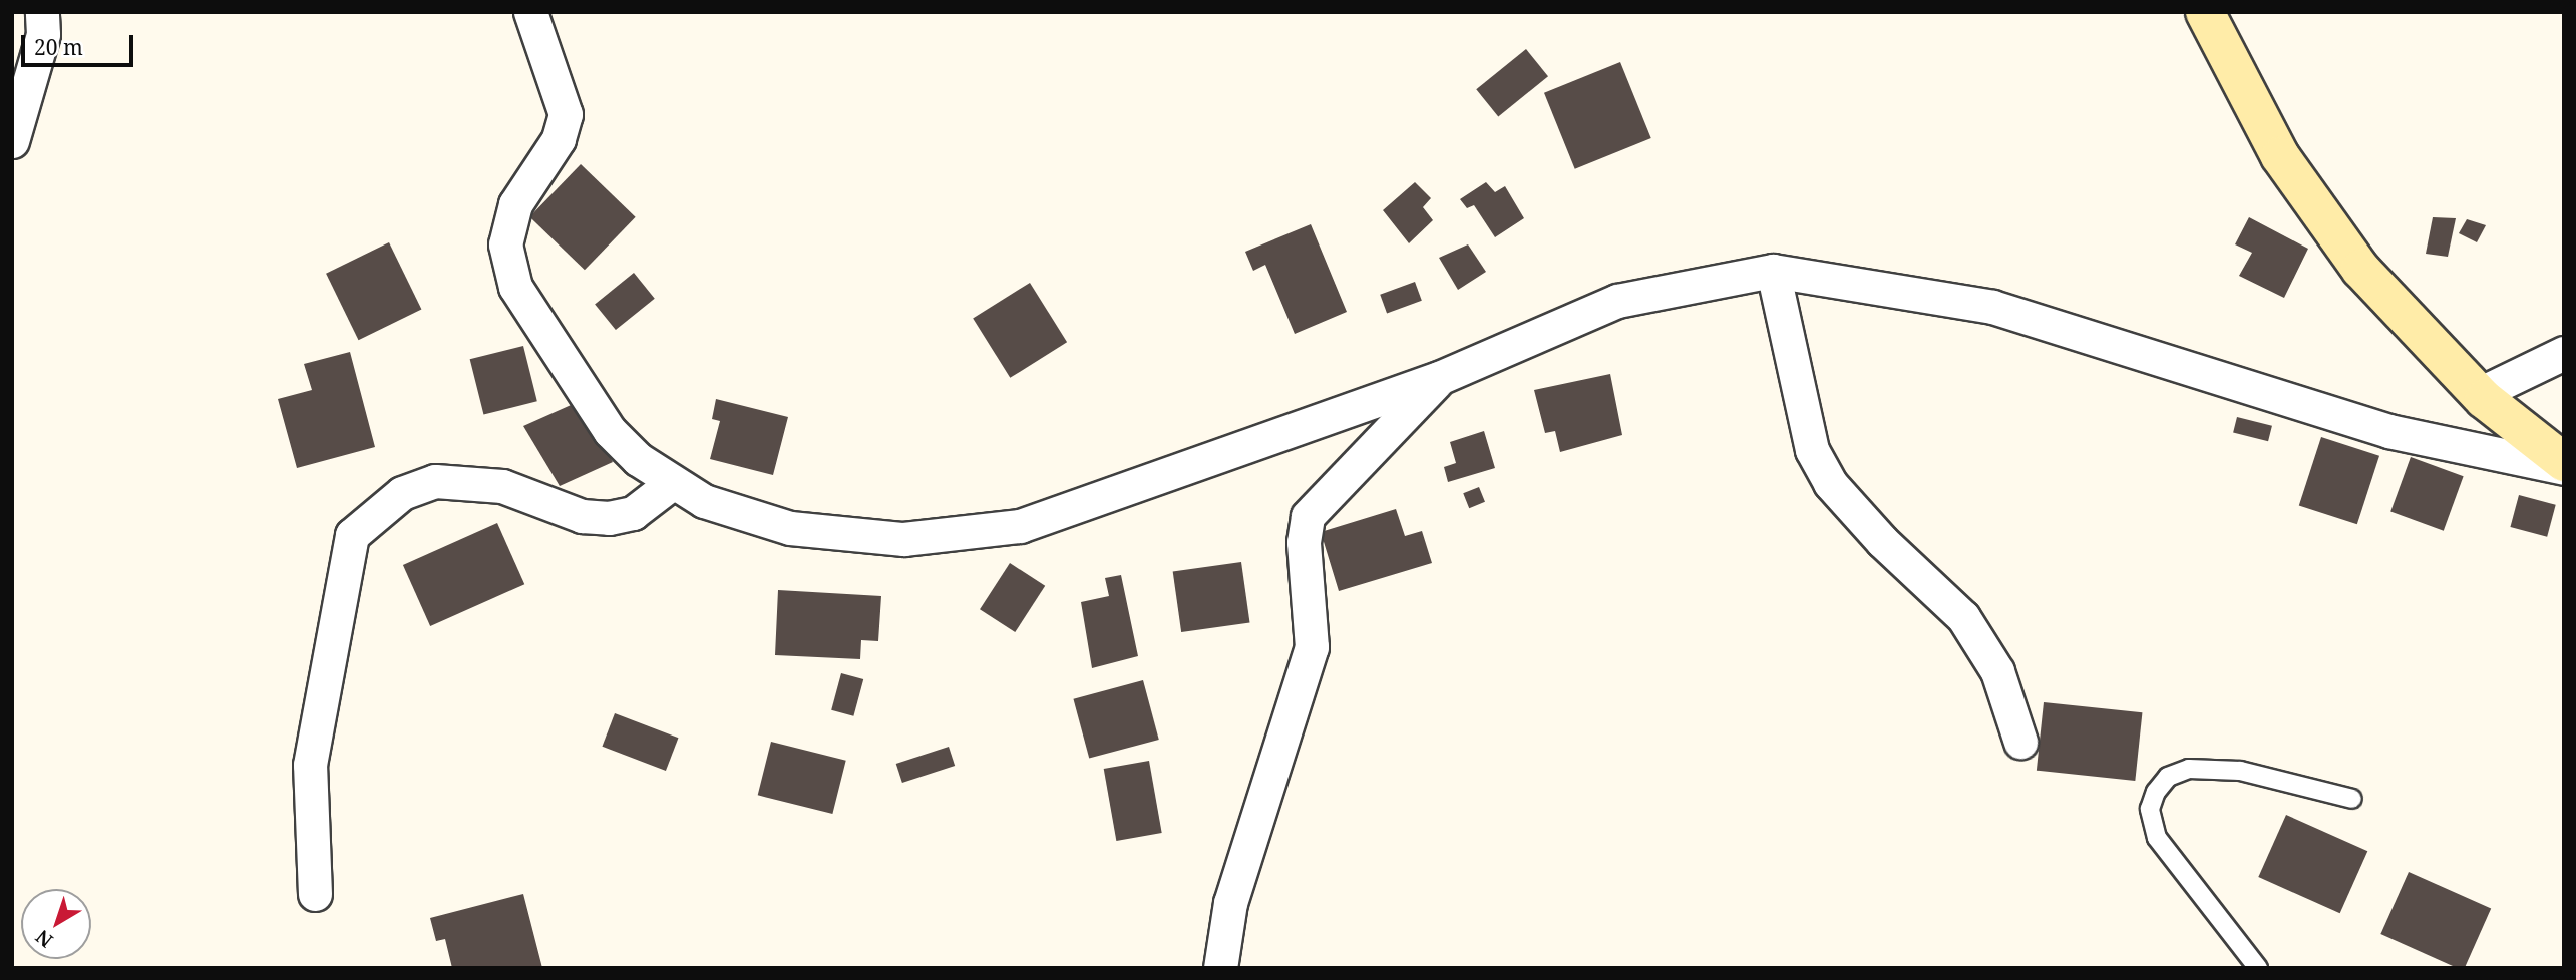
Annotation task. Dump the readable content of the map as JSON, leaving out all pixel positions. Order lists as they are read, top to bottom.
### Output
{
  "scale_bar": "20 m",
  "north": "bottom left"
}
